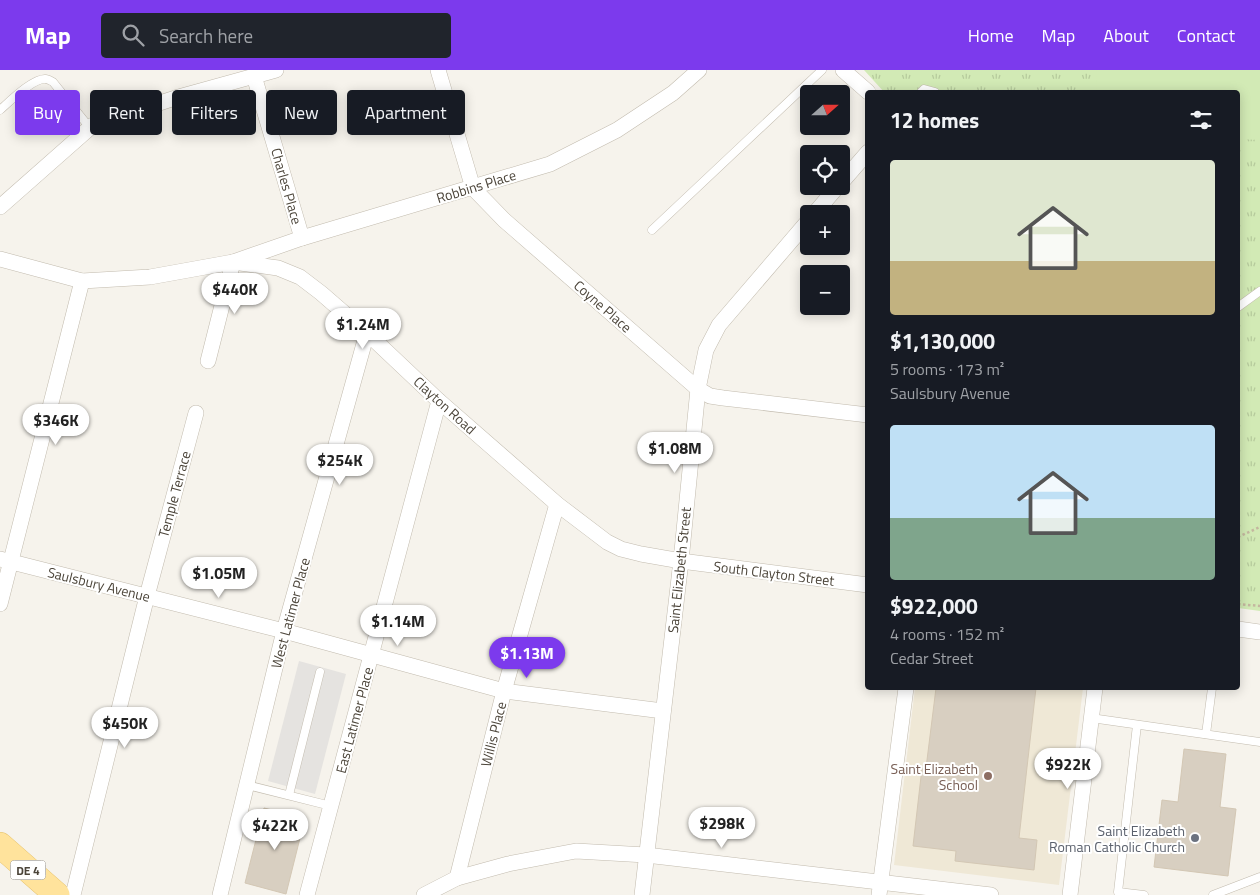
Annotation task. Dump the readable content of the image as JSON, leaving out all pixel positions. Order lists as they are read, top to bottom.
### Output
{
  "streets": {
    "main road": ["DE 4"],
    "street": [
      "Charles Place",
      "Robbins Place",
      "Coyne Place",
      "Clayton Road",
      "Temple Terrace",
      "Saint Elizabeth Street",
      "South Clayton Street",
      "Saulsbury Avenue",
      "West Latimer Place",
      "East Latimer Place",
      "Willis Place"
    ]
  },
  "crossings": [
    ["Charles Place", "Robbins Place"],
    ["Robbins Place", "Coyne Place"],
    ["Robbins Place", "Clayton Road"],
    ["Coyne Place", "Saint Elizabeth Street"],
    ["Clayton Road", "Saint Elizabeth Street"],
    ["Clayton Road", "South Clayton Street"],
    ["Clayton Road", "West Latimer Place"],
    ["Clayton Road", "East Latimer Place"],
    ["Clayton Road", "Willis Place"],
    ["Temple Terrace", "Saulsbury Avenue"],
    ["Saint Elizabeth Street", "South Clayton Street"],
    ["Saint Elizabeth Street", "Saulsbury Avenue"],
    ["Saulsbury Avenue", "West Latimer Place"],
    ["Saulsbury Avenue", "East Latimer Place"],
    ["Saulsbury Avenue", "Willis Place"]
  ],
  "places": ["Saint Elizabeth School", "Saint Elizabeth Roman Catholic Church"],
  "north": "right",
  "page": {
    "header": "Map",
    "search": "Search here",
    "nav": [
      "Home",
      "Map",
      "About",
      "Contact"
    ],
    "map_buttons": ["+", "−"],
    "chip": [
      "Buy",
      "Rent",
      "Filters",
      "New",
      "Apartment"
    ],
    "heading": "12 homes",
    "list": [
      {
        "name": "$1,130,000",
        "note": "5 rooms · 173 m² · Saulsbury Avenue"
      },
      {
        "name": "$922,000",
        "note": "4 rooms · 152 m² · Cedar Street"
      }
    ],
    "price": [
      "$440K",
      "$1.24M",
      "$346K",
      "$1.08M",
      "$254K",
      "$1.05M",
      "$1.14M",
      "$1.13M",
      "$450K",
      "$922K",
      "$298K",
      "$422K"
    ]
  }
}
